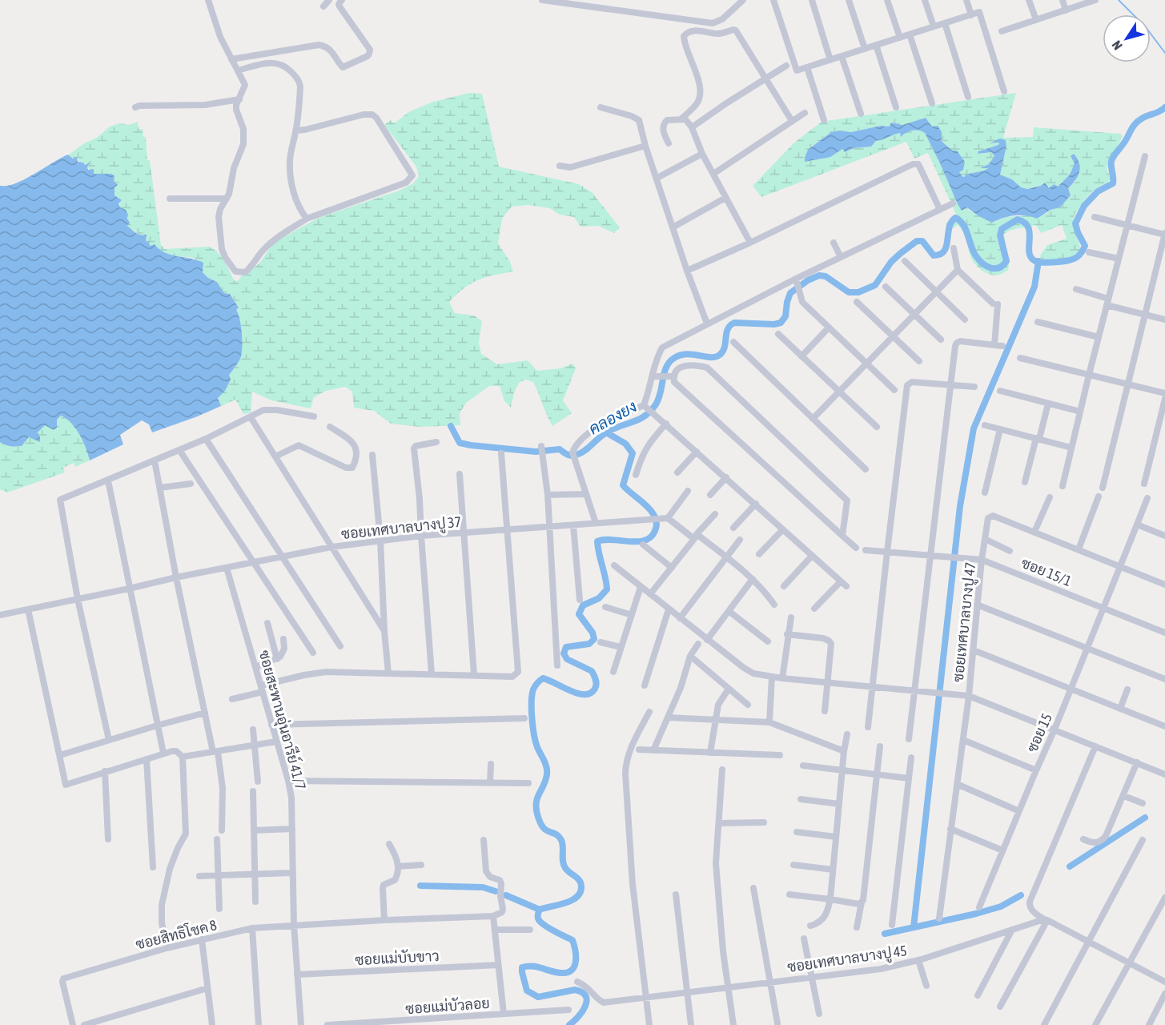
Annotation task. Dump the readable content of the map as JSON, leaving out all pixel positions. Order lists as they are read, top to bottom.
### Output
{
  "streets": {
    "street": [
      "ซอยเทศบาลบางปู 37",
      "ซอย 15/1",
      "ซอยเทศบาลบางปู 47",
      "ซอยสะพานอุ่นอารีย์ 41/7",
      "ซอย 15",
      "ซอยสิทธิโชค 8",
      "ซอยแม่บับขาว",
      "ซอยเทศบาลบางปู 45",
      "ซอยแม่บัวลอย"
    ]
  },
  "crossings": [
    ["ซอยเทศบาลบางปู 37", "ซอยสะพานอุ่นอารีย์ 41/7"],
    ["ซอย 15/1", "ซอยเทศบาลบางปู 47"],
    ["ซอย 15/1", "ซอย 15"],
    ["ซอยเทศบาลบางปู 47", "ซอย 15"],
    ["ซอยสะพานอุ่นอารีย์ 41/7", "ซอยสิทธิโชค 8"],
    ["ซอยสะพานอุ่นอารีย์ 41/7", "ซอยแม่บับขาว"]
  ],
  "water": ["คลองยง"],
  "north": "bottom left"
}
